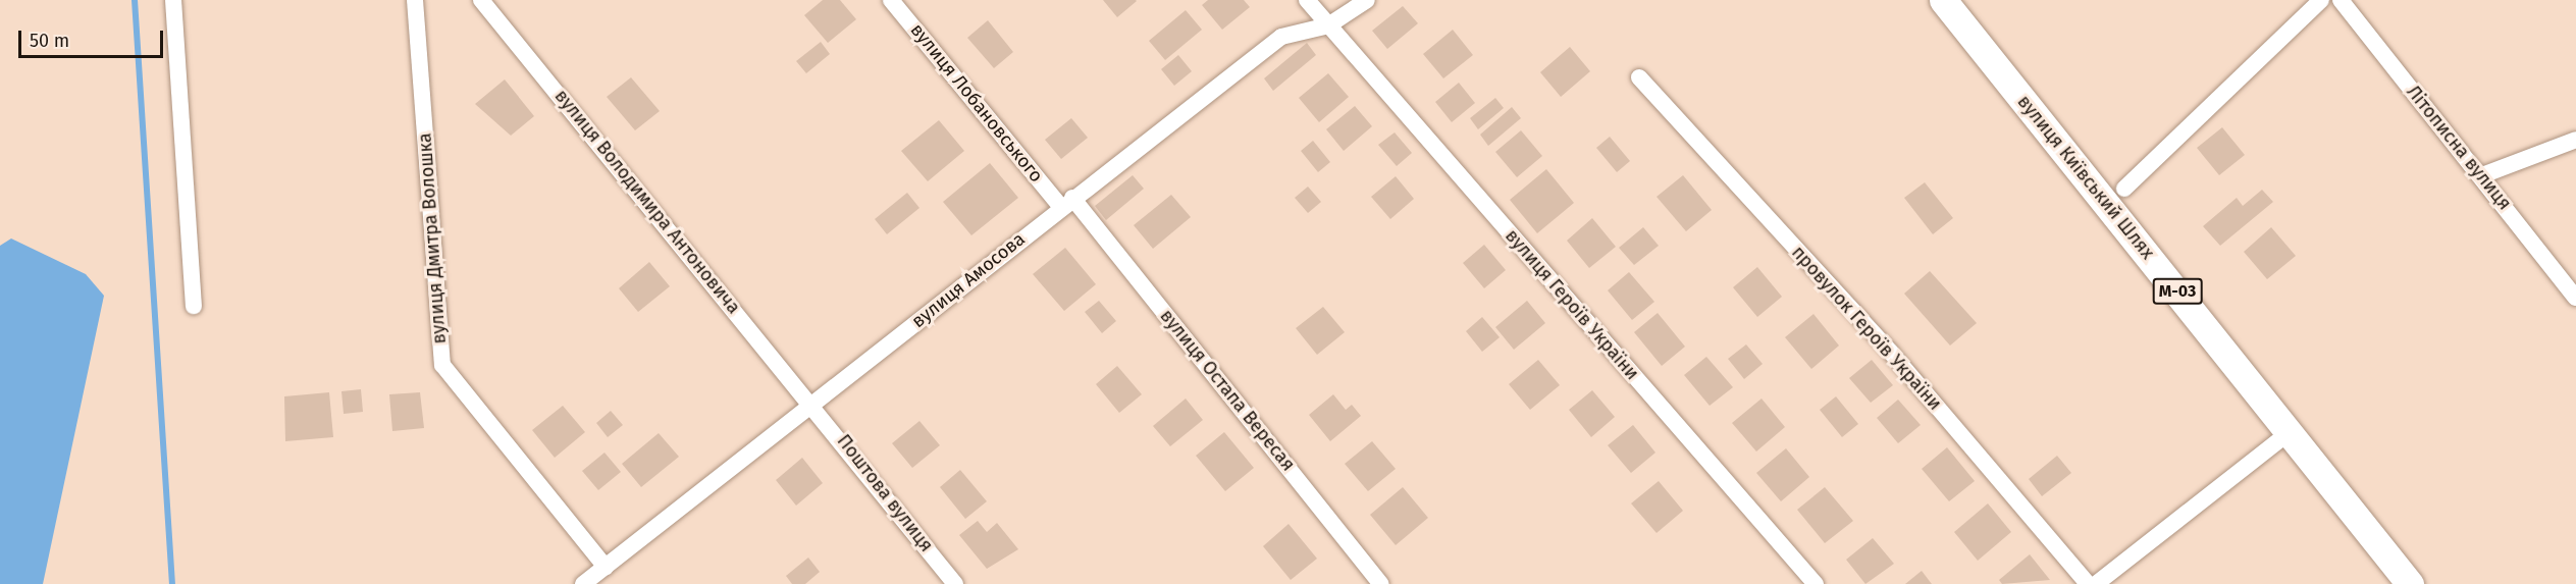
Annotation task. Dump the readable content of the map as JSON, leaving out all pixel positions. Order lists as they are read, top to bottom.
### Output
{
  "streets": {
    "highway": ["вулиця Київський Шлях", "М-03"],
    "street": [
      "вулиця Лобановського",
      "Літописна вулиця",
      "вулиця Володимира Антоновича",
      "вулиця Дмитра Волошка",
      "вулиця Амосова",
      "вулиця Героїв України",
      "провулок Героїв України",
      "вулиця Остапа Вересая",
      "Поштова вулиця"
    ]
  },
  "crossings": [
    ["вулиця Лобановського", "вулиця Амосова"],
    ["вулиця Лобановського", "вулиця Остапа Вересая"],
    ["вулиця Володимира Антоновича", "вулиця Амосова"],
    ["вулиця Володимира Антоновича", "Поштова вулиця"],
    ["вулиця Дмитра Волошка", "вулиця Амосова"],
    ["вулиця Амосова", "вулиця Героїв України"],
    ["вулиця Амосова", "вулиця Остапа Вересая"],
    ["вулиця Амосова", "Поштова вулиця"]
  ],
  "scale_bar": "50 m"
}
